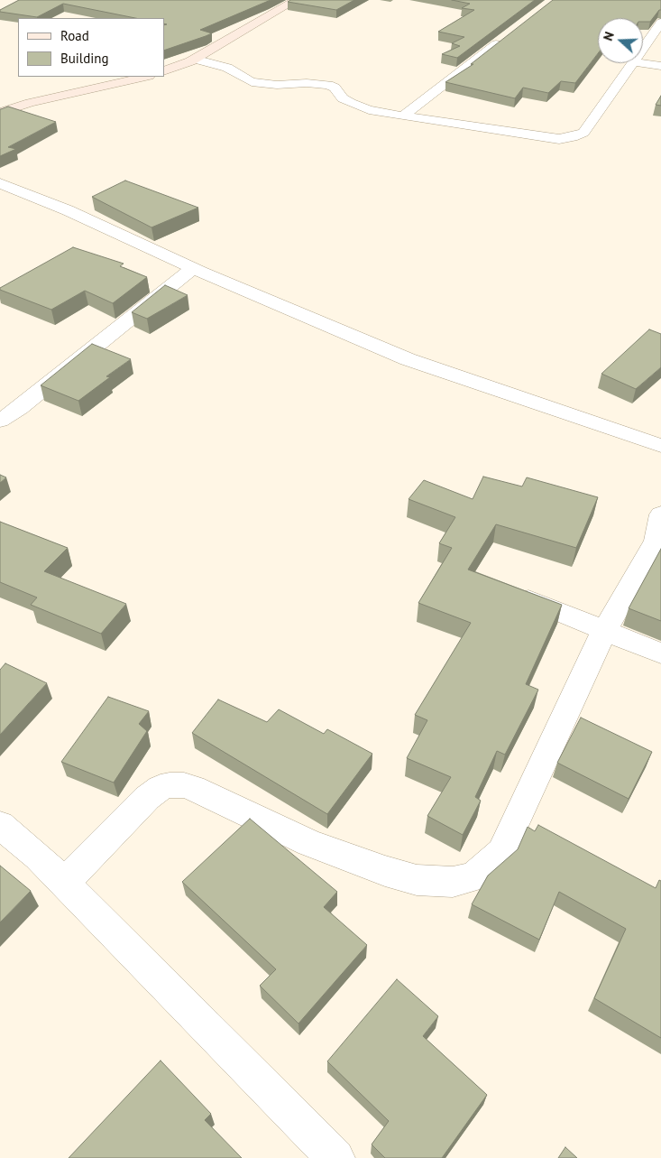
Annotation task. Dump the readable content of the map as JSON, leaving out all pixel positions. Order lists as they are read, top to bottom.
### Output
{
  "legend": ["Road", "Building"],
  "north": "left"
}
